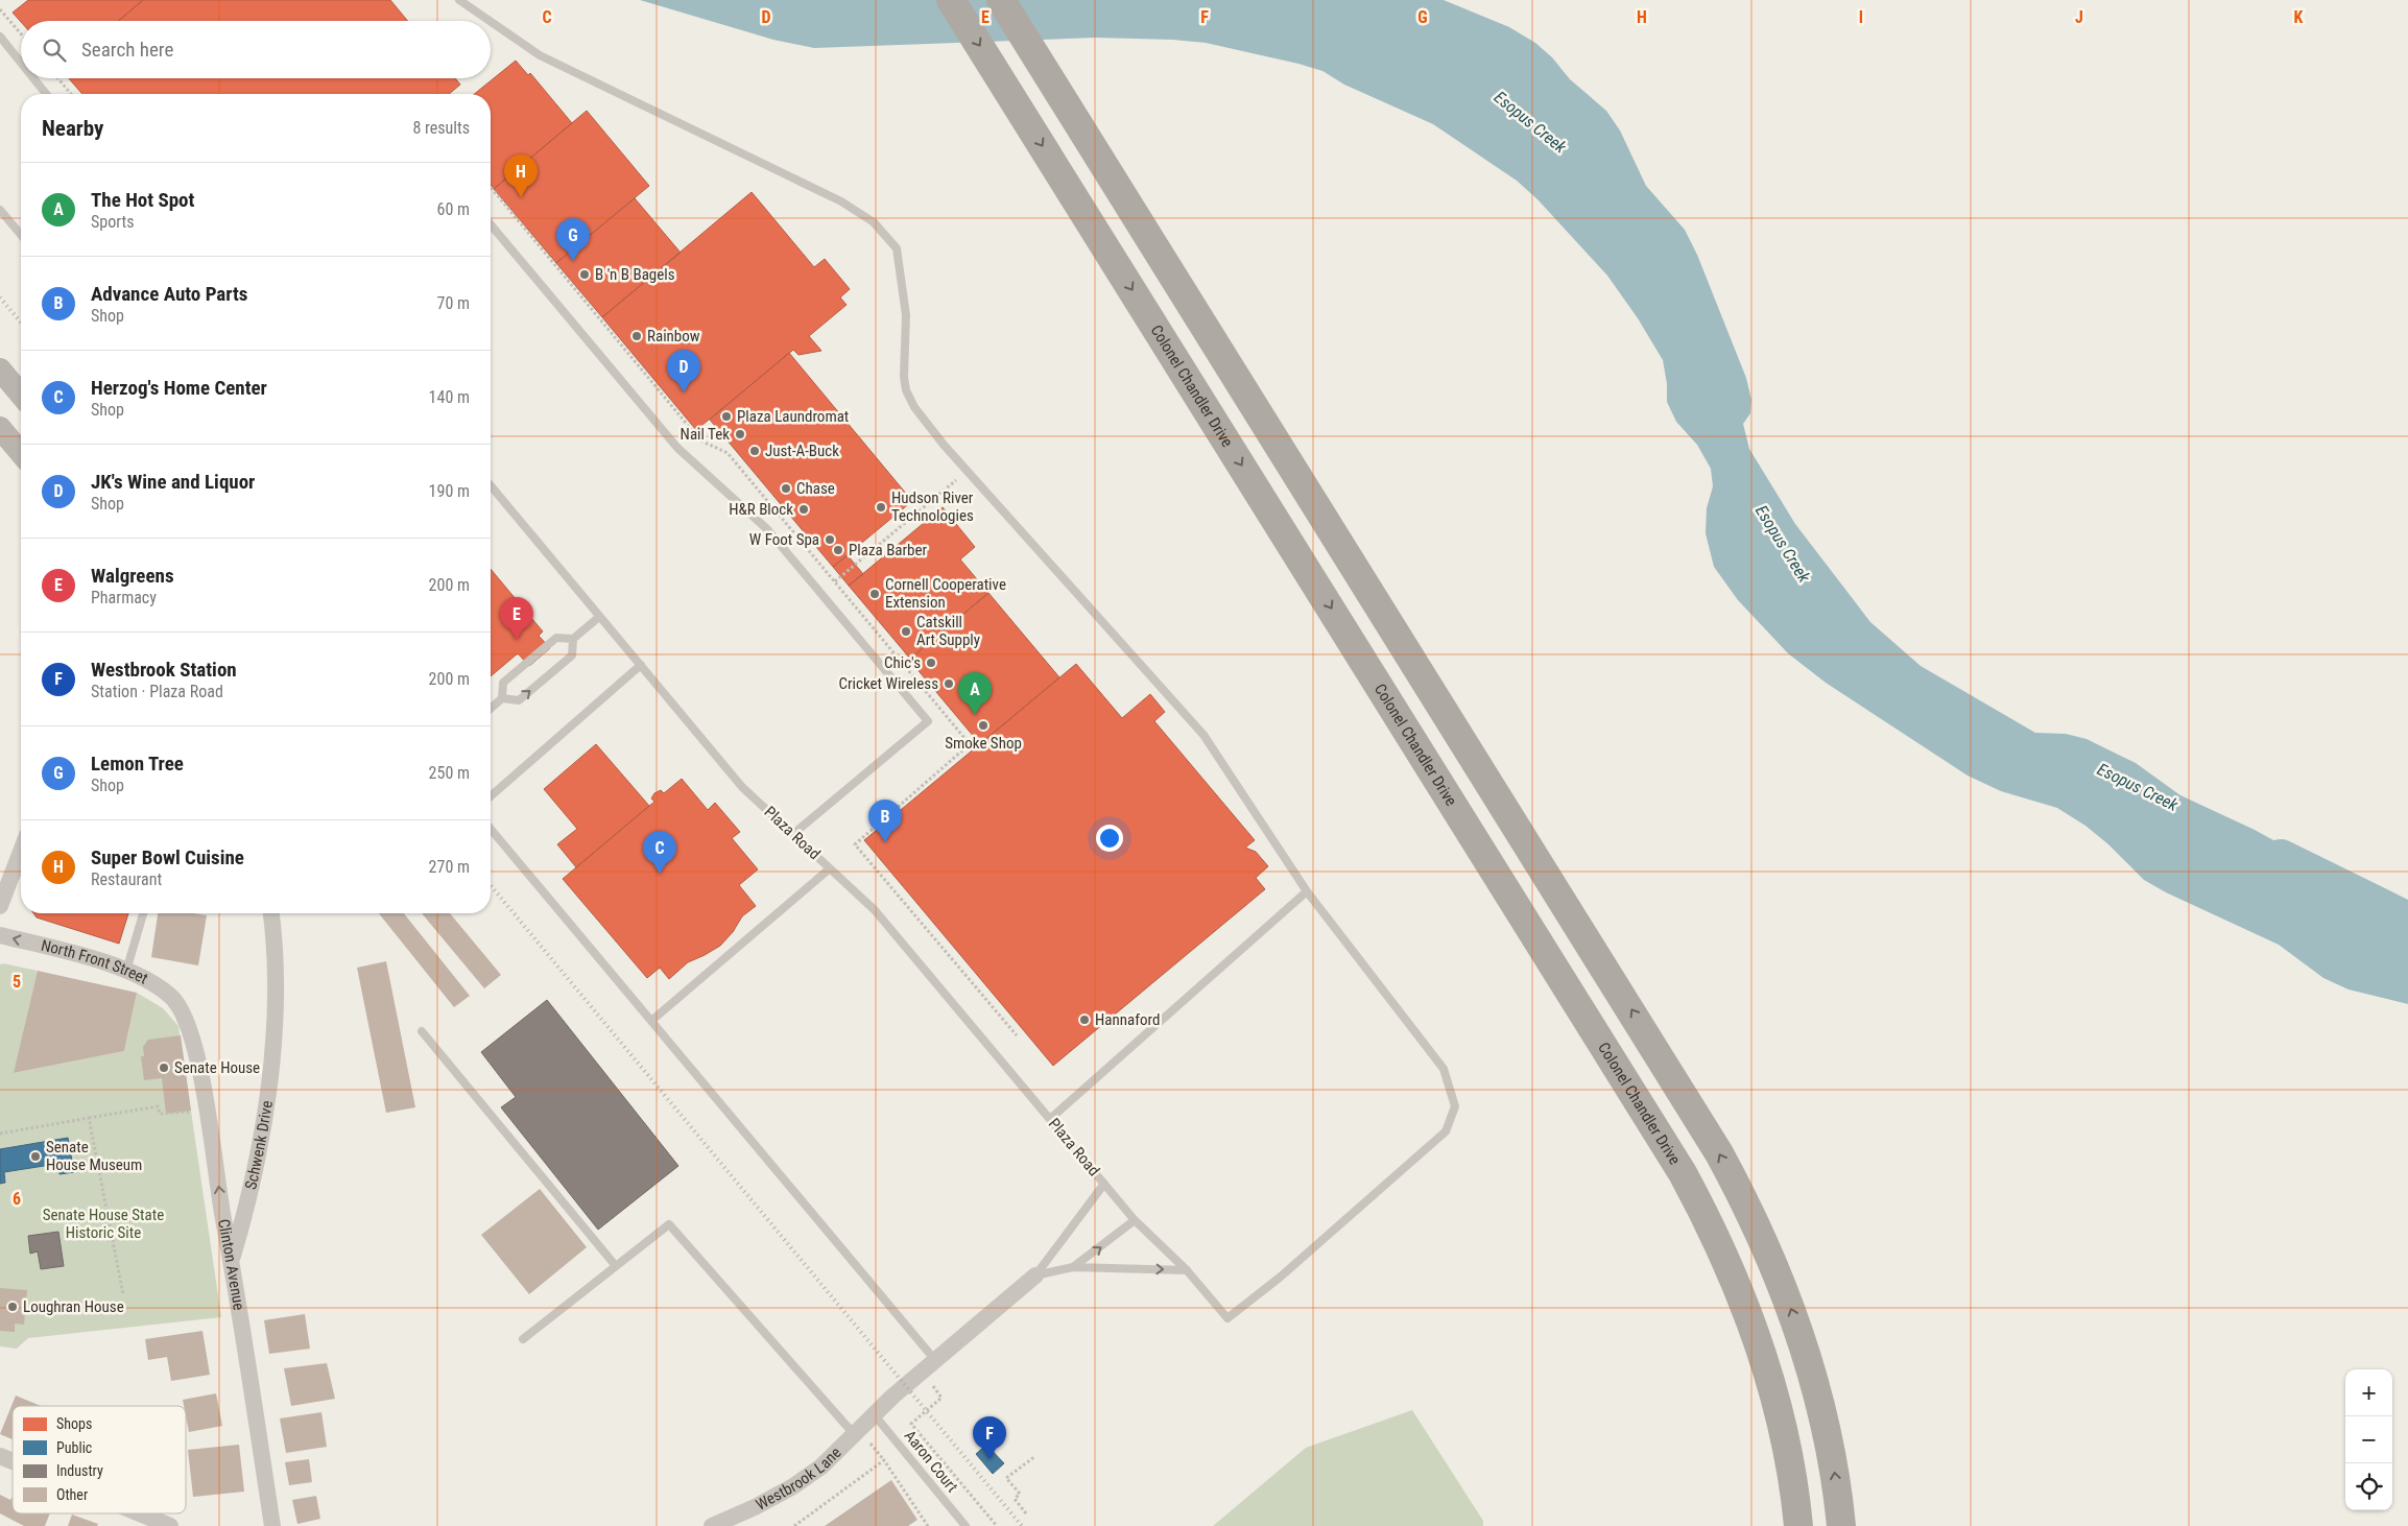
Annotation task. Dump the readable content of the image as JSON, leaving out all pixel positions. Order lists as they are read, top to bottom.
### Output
{
  "streets": {
    "highway": ["Colonel Chandler Drive"],
    "street": [
      "Plaza Road",
      "North Front Street",
      "Schwenk Drive",
      "Clinton Avenue",
      "Westbrook Lane"
    ],
    "lane": ["Aaron Court"]
  },
  "crossings": [
    ["Plaza Road", "Aaron Court"],
    ["Plaza Road", "Westbrook Lane"],
    ["North Front Street", "Clinton Avenue"],
    ["Schwenk Drive", "Clinton Avenue"],
    ["Aaron Court", "Westbrook Lane"]
  ],
  "one_way": ["North Front Street", "Clinton Avenue"],
  "water": ["Esopus Creek"],
  "parks": ["Senate House State Historic Site"],
  "places": [
    "B 'n B Bagels",
    "Rainbow",
    "Plaza Laundromat",
    "Nail Tek",
    "Just-A-Buck",
    "Chase",
    "Hudson River Technologies",
    "H&R Block",
    "W Foot Spa",
    "Plaza Barber",
    "Cornell Cooperative Extension",
    "Catskill Art Supply",
    "Chic's",
    "Cricket Wireless",
    "Smoke Shop",
    "Hannaford",
    "Senate House",
    "Senate House Museum",
    "Loughran House"
  ],
  "legend": [
    "Shops",
    "Public",
    "Industry",
    "Other"
  ],
  "page": {
    "search": "Search here",
    "heading": ["Nearby", "8 results"],
    "pins": [
      "H",
      "G",
      "D",
      "E",
      "A",
      "B",
      "C",
      "F"
    ],
    "list": [
      {
        "mark": "A",
        "name": "The Hot Spot",
        "note": "Sports",
        "value": "60 m"
      },
      {
        "mark": "B",
        "name": "Advance Auto Parts",
        "note": "Shop",
        "value": "70 m"
      },
      {
        "mark": "C",
        "name": "Herzog's Home Center",
        "note": "Shop",
        "value": "140 m"
      },
      {
        "mark": "D",
        "name": "JK's Wine and Liquor",
        "note": "Shop",
        "value": "190 m"
      },
      {
        "mark": "E",
        "name": "Walgreens",
        "note": "Pharmacy",
        "value": "200 m"
      },
      {
        "mark": "F",
        "name": "Westbrook Station",
        "note": "Station · Plaza Road",
        "value": "200 m"
      },
      {
        "mark": "G",
        "name": "Lemon Tree",
        "note": "Shop",
        "value": "250 m"
      },
      {
        "mark": "H",
        "name": "Super Bowl Cuisine",
        "note": "Restaurant",
        "value": "270 m"
      }
    ],
    "map_buttons": ["+", "−"]
  },
  "grid": {
    "columns": [
      "C",
      "D",
      "E",
      "F",
      "G",
      "H",
      "I",
      "J",
      "K"
    ],
    "rows": ["5", "6"]
  }
}
